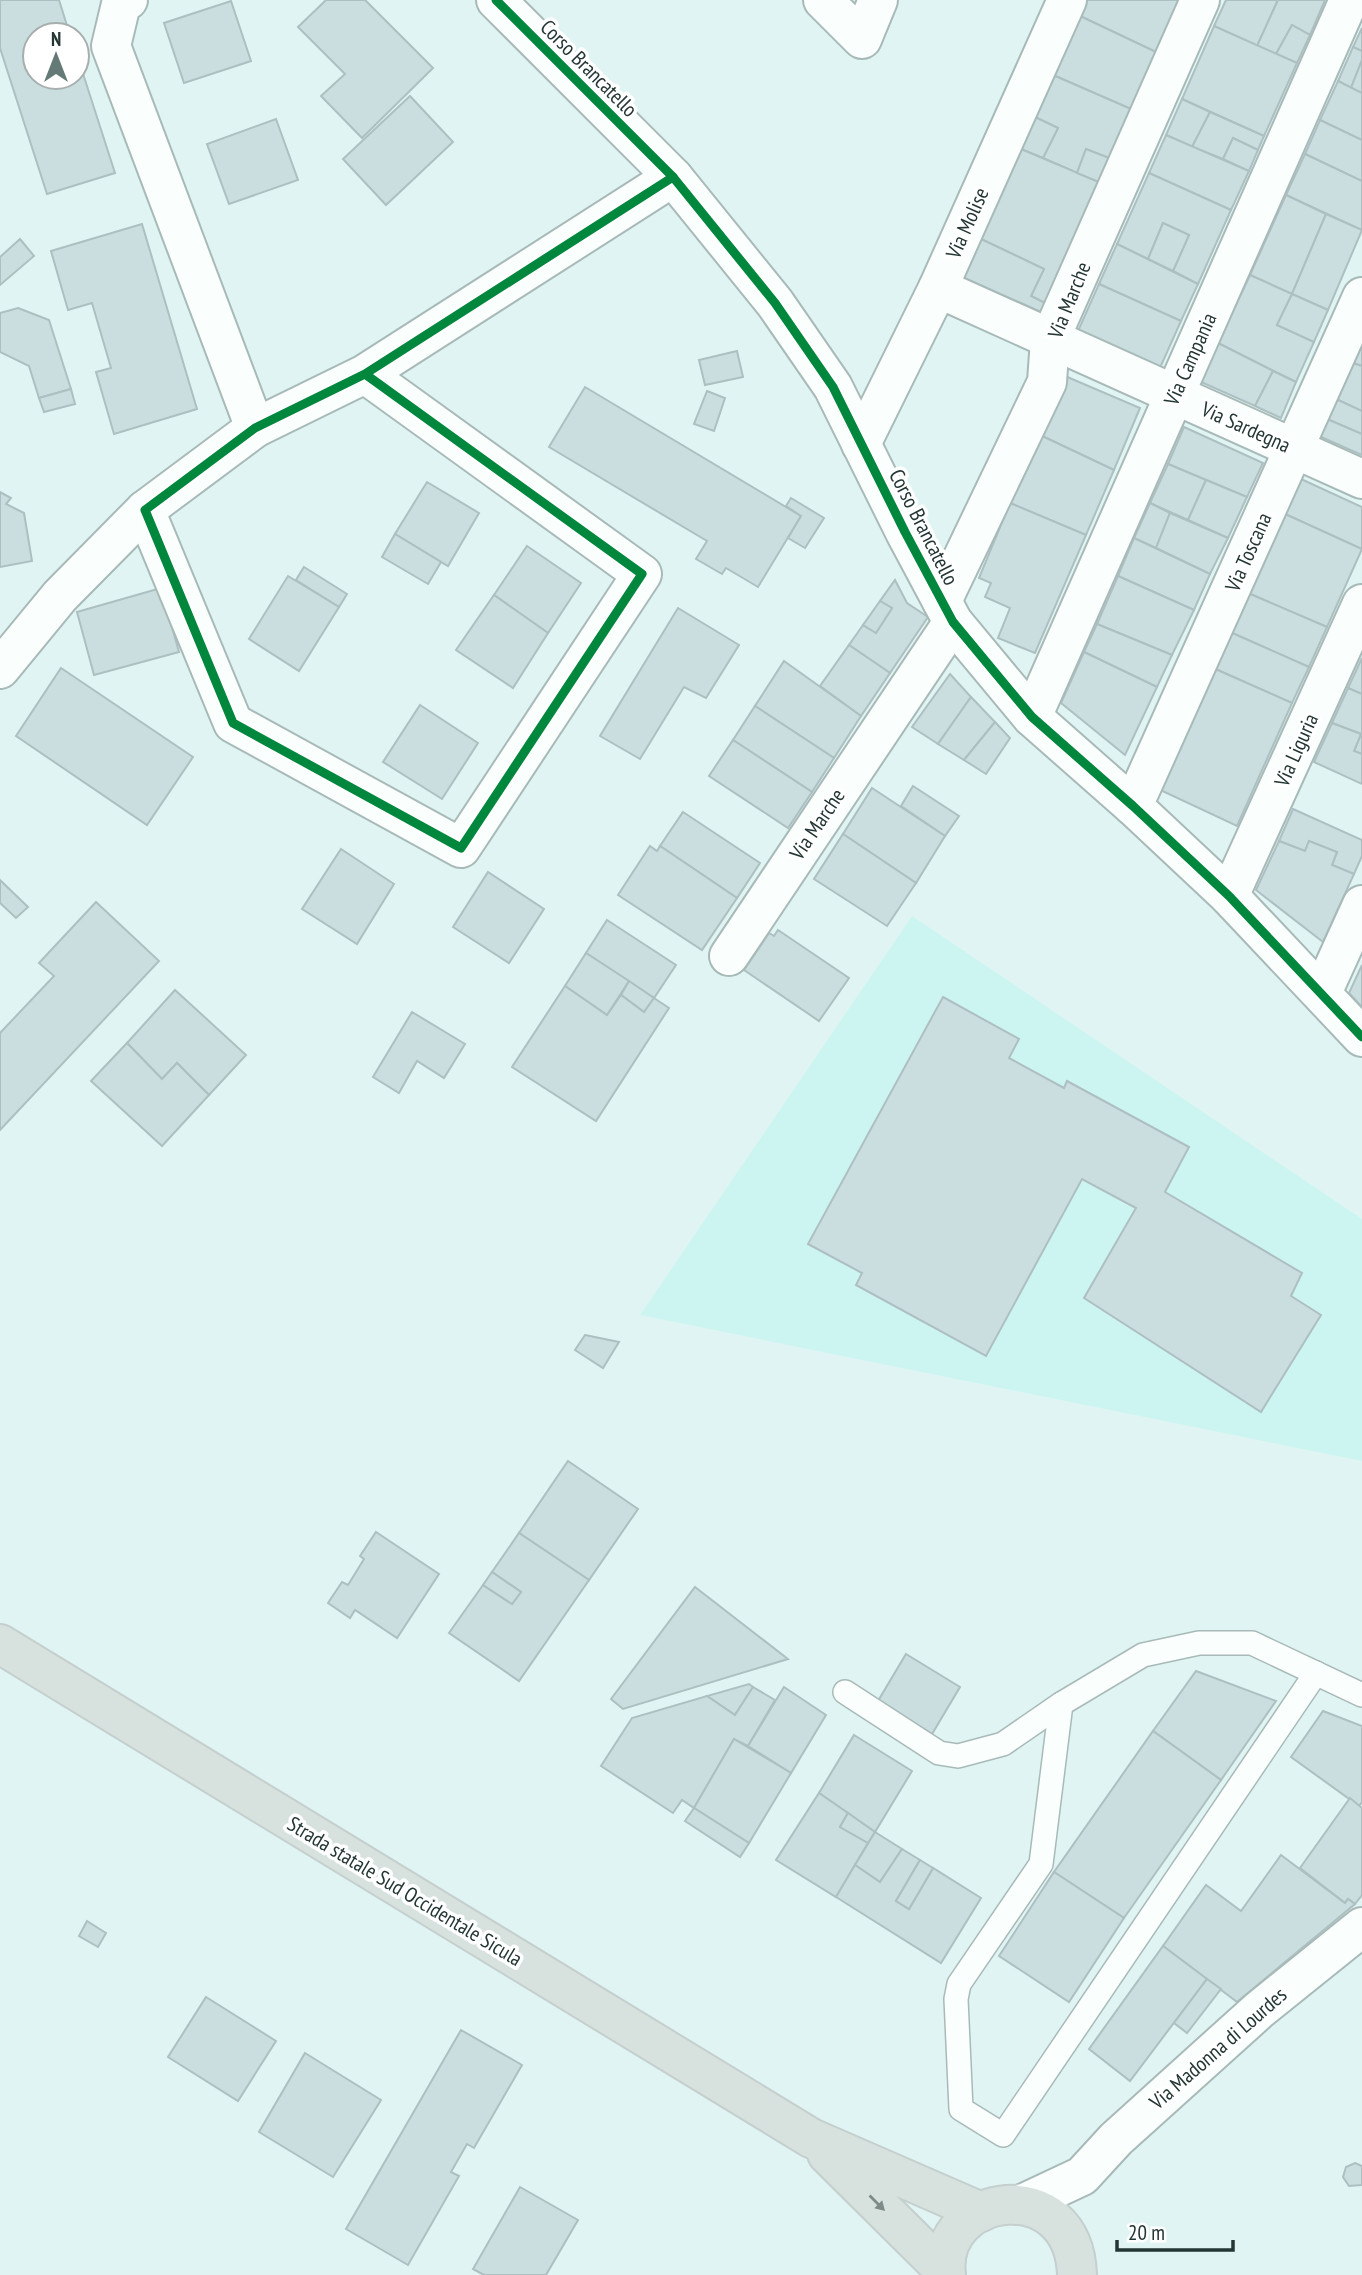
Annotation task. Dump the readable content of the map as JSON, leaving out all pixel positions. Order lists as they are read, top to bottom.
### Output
{
  "streets": {
    "main road": ["Strada statale Sud Occidentale Sicula"],
    "street": [
      "Corso Brancatello",
      "Via Molise",
      "Via Marche",
      "Via Campania",
      "Via Sardegna",
      "Via Toscana",
      "Via Liguria",
      "Via Madonna di Lourdes"
    ]
  },
  "crossings": [
    ["Corso Brancatello", "Via Molise"],
    ["Corso Brancatello", "Via Marche"],
    ["Corso Brancatello", "Via Campania"],
    ["Corso Brancatello", "Via Toscana"],
    ["Corso Brancatello", "Via Liguria"],
    ["Via Molise", "Via Sardegna"],
    ["Via Marche", "Via Sardegna"],
    ["Via Campania", "Via Sardegna"],
    ["Via Sardegna", "Via Toscana"]
  ],
  "scale_bar": "20 m",
  "north": "top"
}
